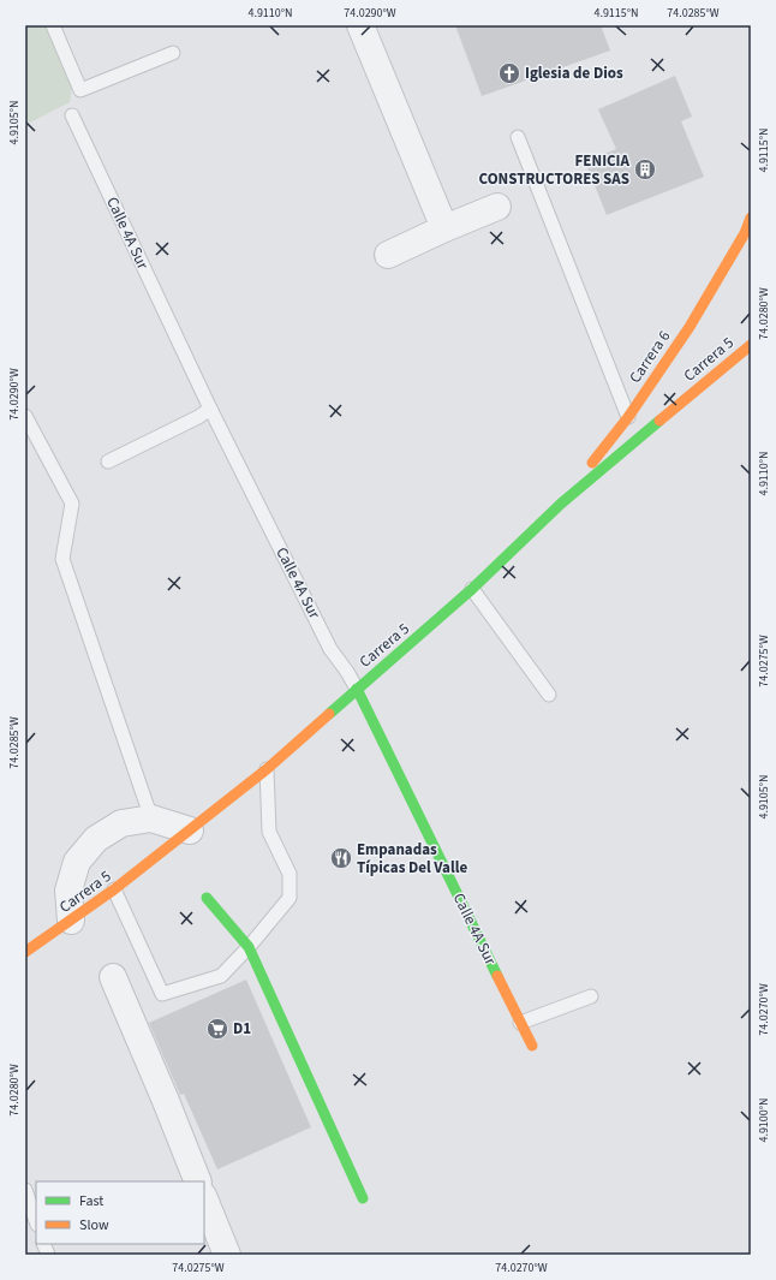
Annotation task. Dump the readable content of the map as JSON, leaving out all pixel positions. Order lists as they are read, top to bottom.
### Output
{
  "streets": {
    "main road": ["Calle 4A Sur", "Carrera 6", "Carrera 5"]
  },
  "crossings": [
    ["Calle 4A Sur", "Carrera 5"],
    ["Carrera 6", "Carrera 5"]
  ],
  "places": {
    "church": ["Iglesia de Dios"],
    "building": ["FENICIA CONSTRUCTORES SAS"],
    "restaurant": ["Empanadas Típicas Del Valle"],
    "supermarket": ["D1"]
  },
  "legend": ["Fast", "Slow"],
  "coordinates": [
    "4.9110°N",
    "74.0290°W",
    "4.9115°N",
    "74.0285°W",
    "4.9105°N",
    "74.0280°W",
    "74.0275°W",
    "74.0270°W",
    "4.9100°N"
  ]
}
